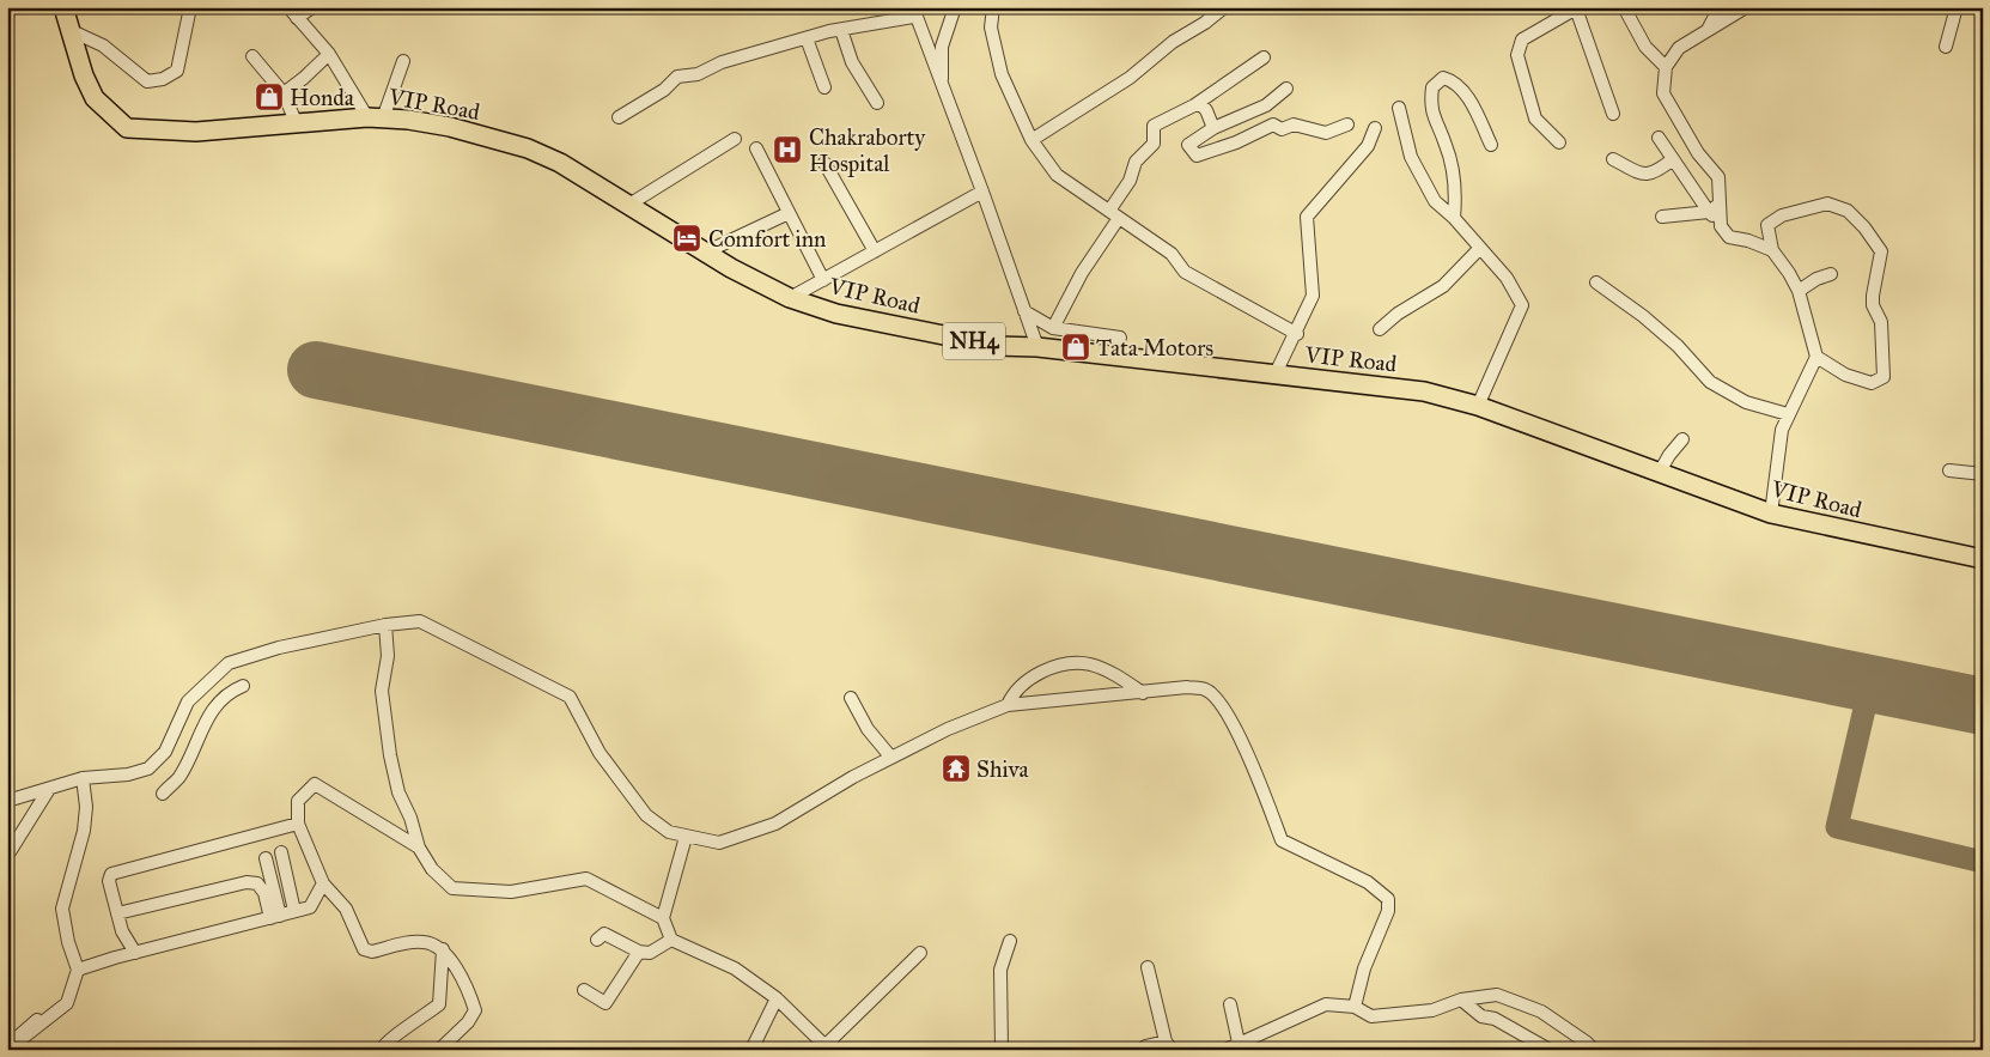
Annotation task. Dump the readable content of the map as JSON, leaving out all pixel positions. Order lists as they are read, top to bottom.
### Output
{
  "streets": {
    "highway": ["VIP Road", "NH4"]
  },
  "places": {
    "shop": ["Honda", "Tata Motors"],
    "hospital": ["Chakraborty Hospital"],
    "hotel": ["Comfort inn"],
    "temple": ["Shiva"]
  }
}
